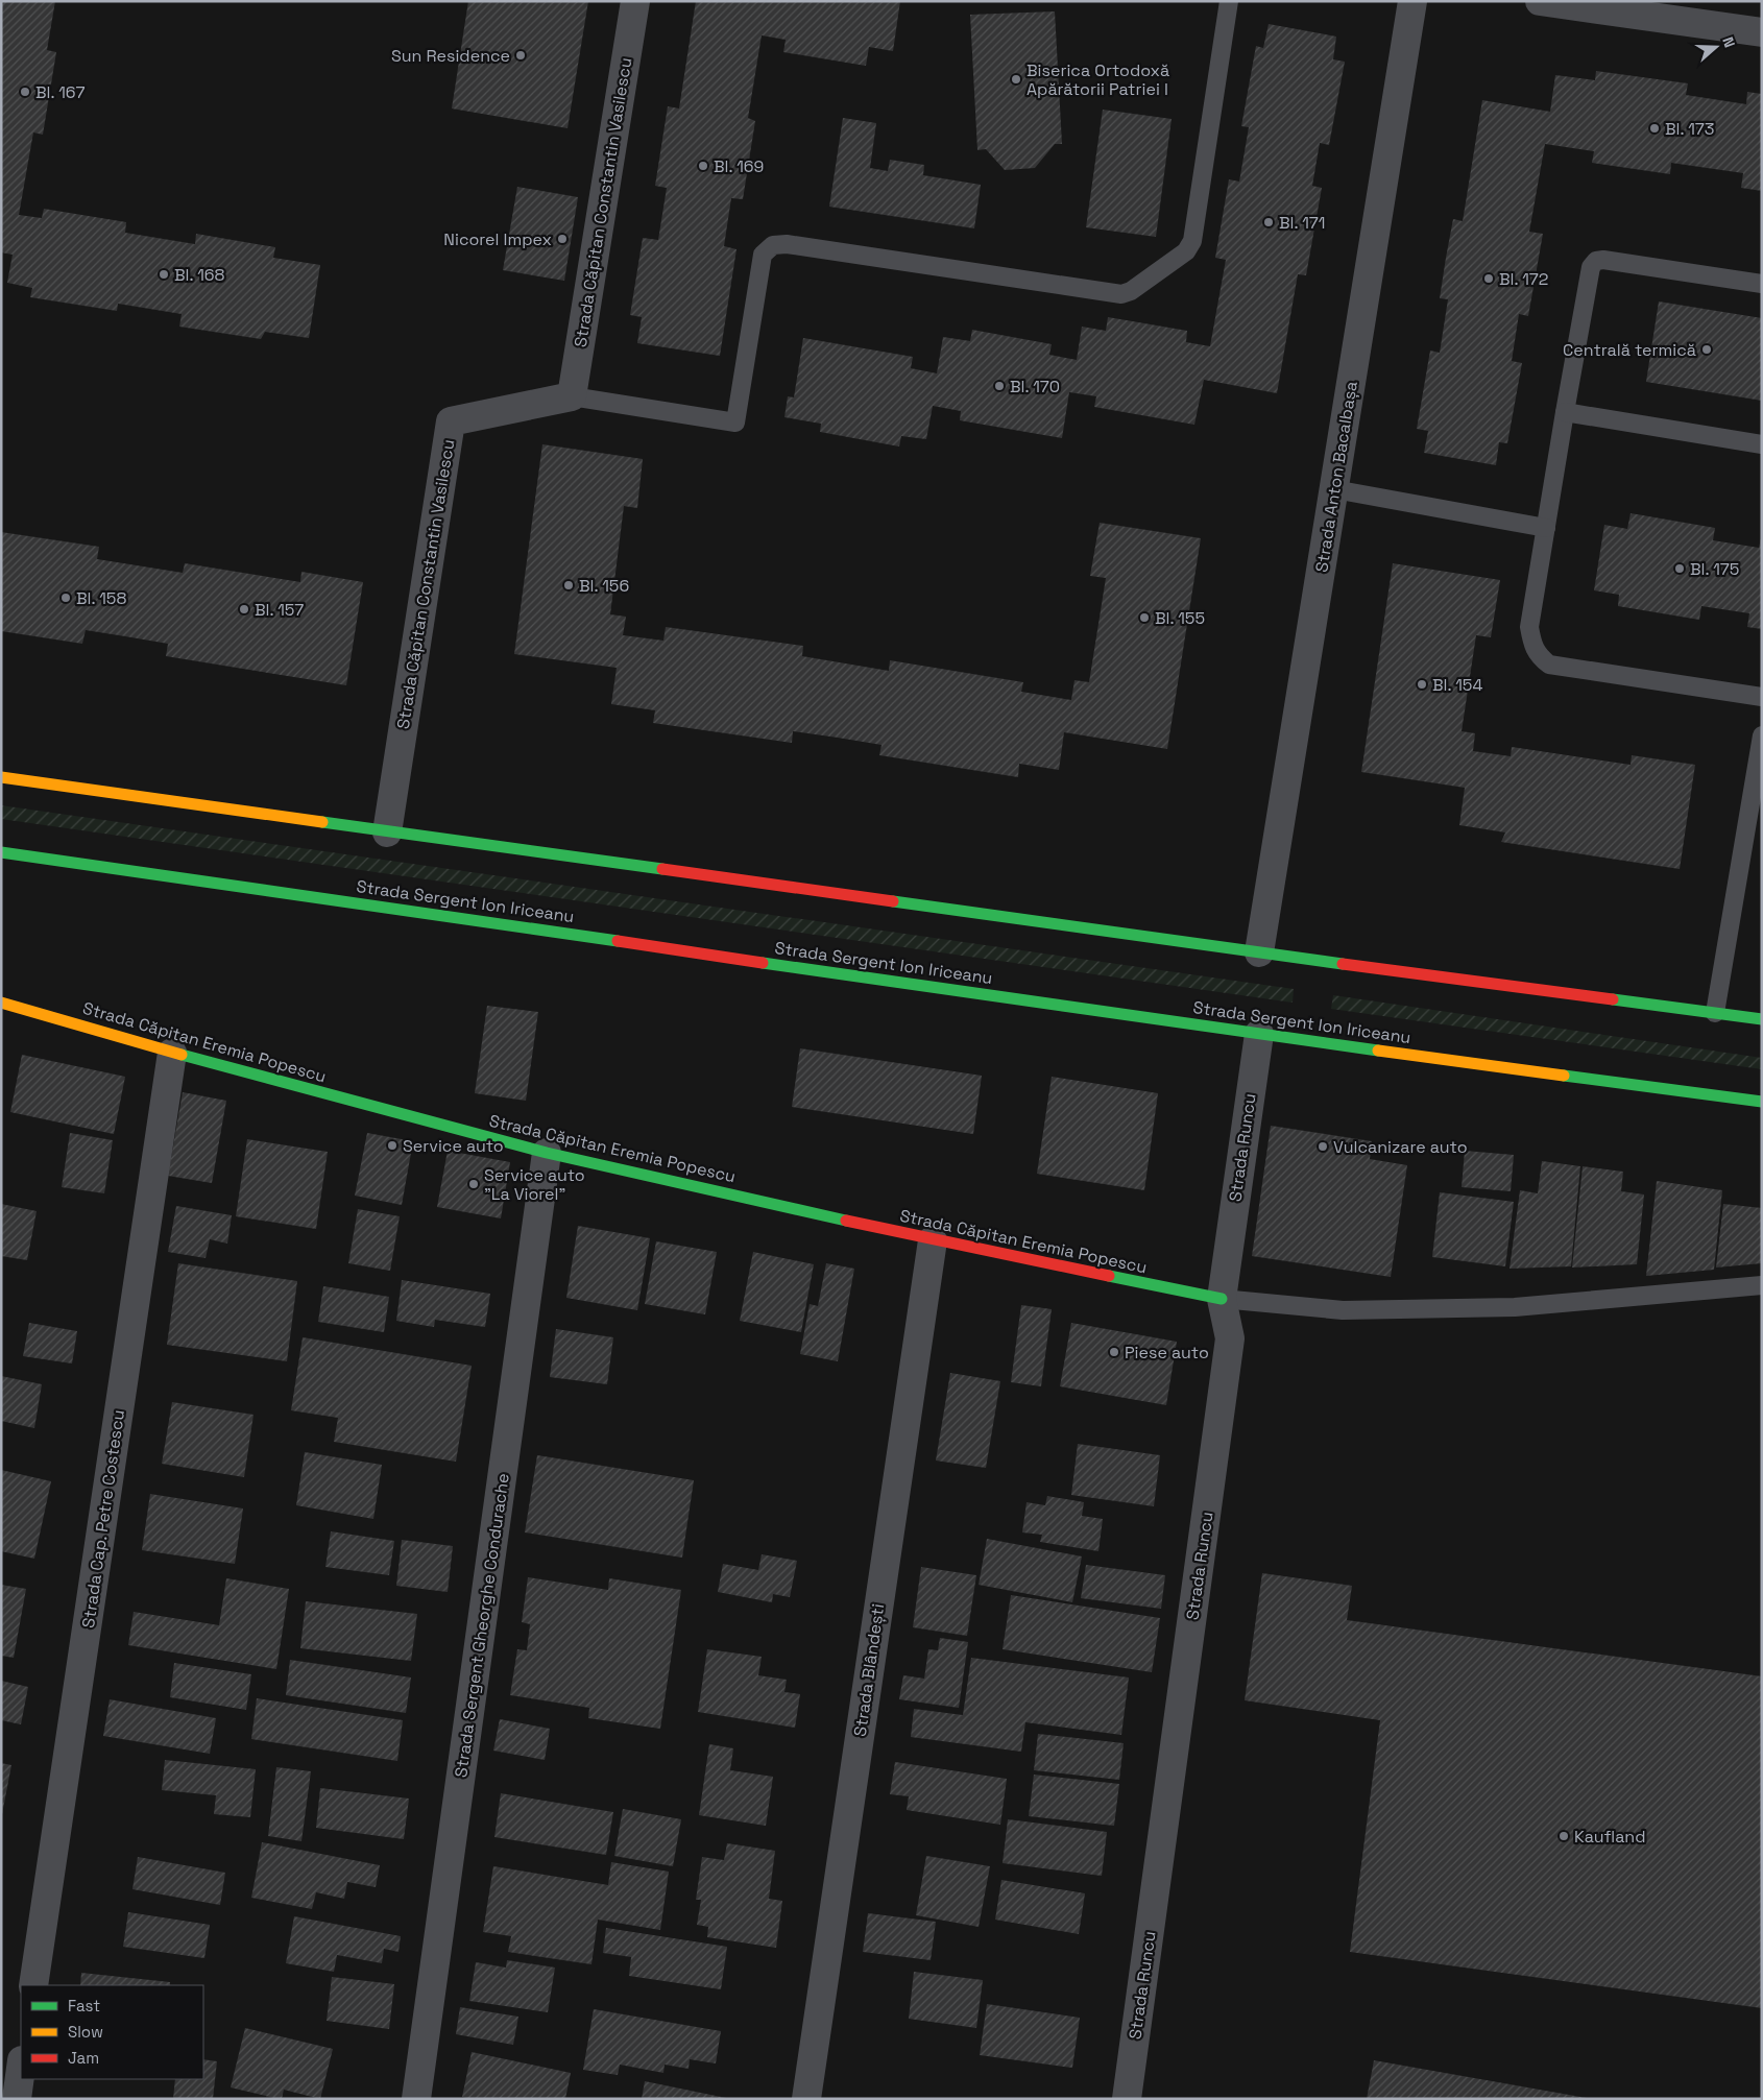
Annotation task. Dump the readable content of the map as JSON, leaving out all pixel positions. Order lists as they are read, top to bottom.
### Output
{
  "streets": {
    "main road": ["Strada Sergent Ion Iriceanu", "Strada Căpitan Eremia Popescu"],
    "street": [
      "Strada Căpitan Constantin Vasilescu",
      "Strada Anton Bacalbașa",
      "Strada Runcu",
      "Strada Cap. Petre Costescu",
      "Strada Sergent Gheorghe Condurache",
      "Strada Blândești"
    ]
  },
  "crossings": [
    ["Strada Sergent Ion Iriceanu", "Strada Runcu"],
    ["Strada Căpitan Eremia Popescu", "Strada Runcu"],
    ["Strada Căpitan Eremia Popescu", "Strada Cap. Petre Costescu"],
    ["Strada Căpitan Eremia Popescu", "Strada Sergent Gheorghe Condurache"],
    ["Strada Căpitan Eremia Popescu", "Strada Blândești"]
  ],
  "places": [
    "Sun Residence",
    "Biserica Ortodoxă Apărătorii Patriei I",
    "Bl. 167",
    "Bl. 173",
    "Bl. 169",
    "Bl. 171",
    "Nicorel Impex",
    "Bl. 168",
    "Bl. 172",
    "Centrală termică",
    "Bl. 170",
    "Bl. 175",
    "Bl. 156",
    "Bl. 158",
    "Bl. 157",
    "Bl. 155",
    "Bl. 154",
    "Service auto",
    "Vulcanizare auto",
    "Service auto \"La Viorel\"",
    "Piese auto",
    "Kaufland"
  ],
  "legend": ["Fast", "Slow", "Jam"],
  "north": "right"
}
